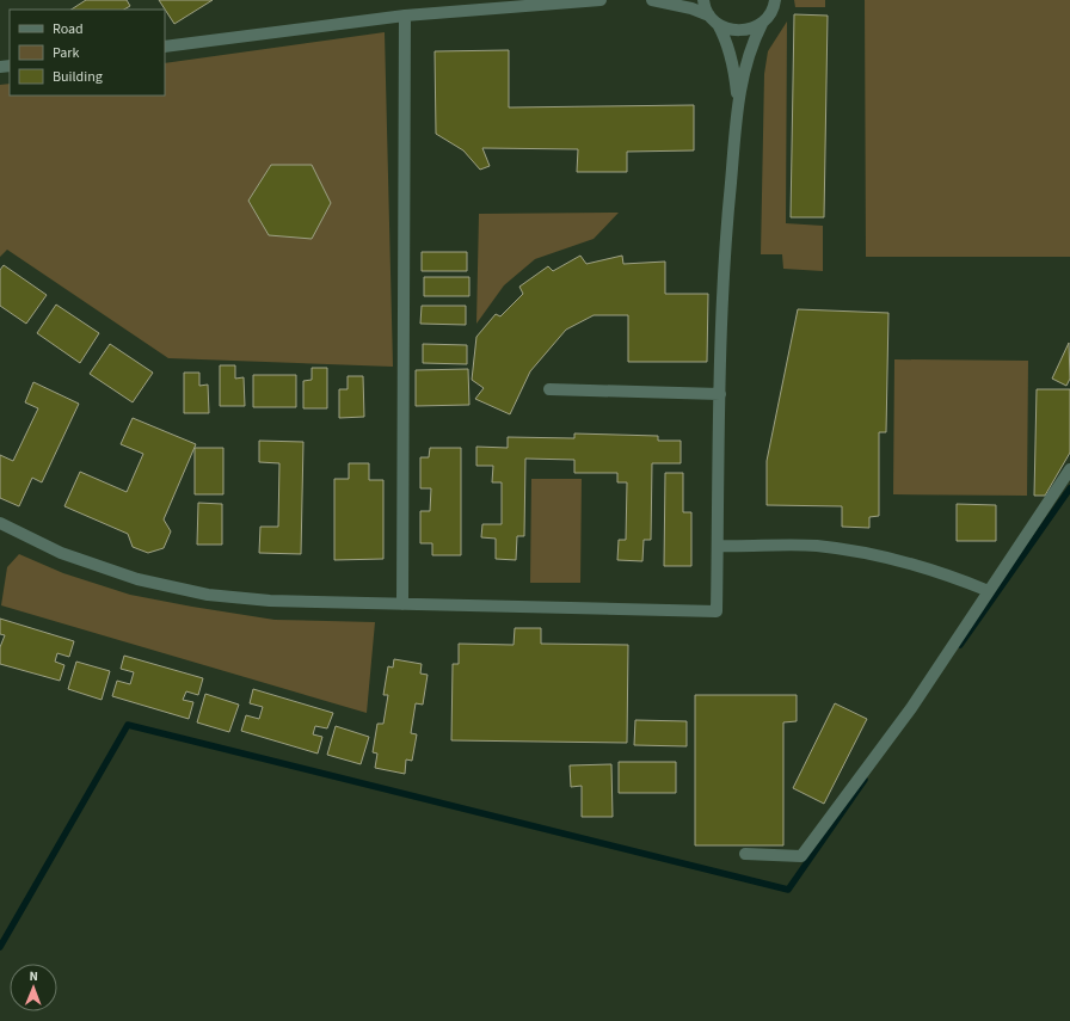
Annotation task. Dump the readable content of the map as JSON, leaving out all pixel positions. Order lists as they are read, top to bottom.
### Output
{
  "legend": ["Road", "Park", "Building"],
  "north": "top"
}
